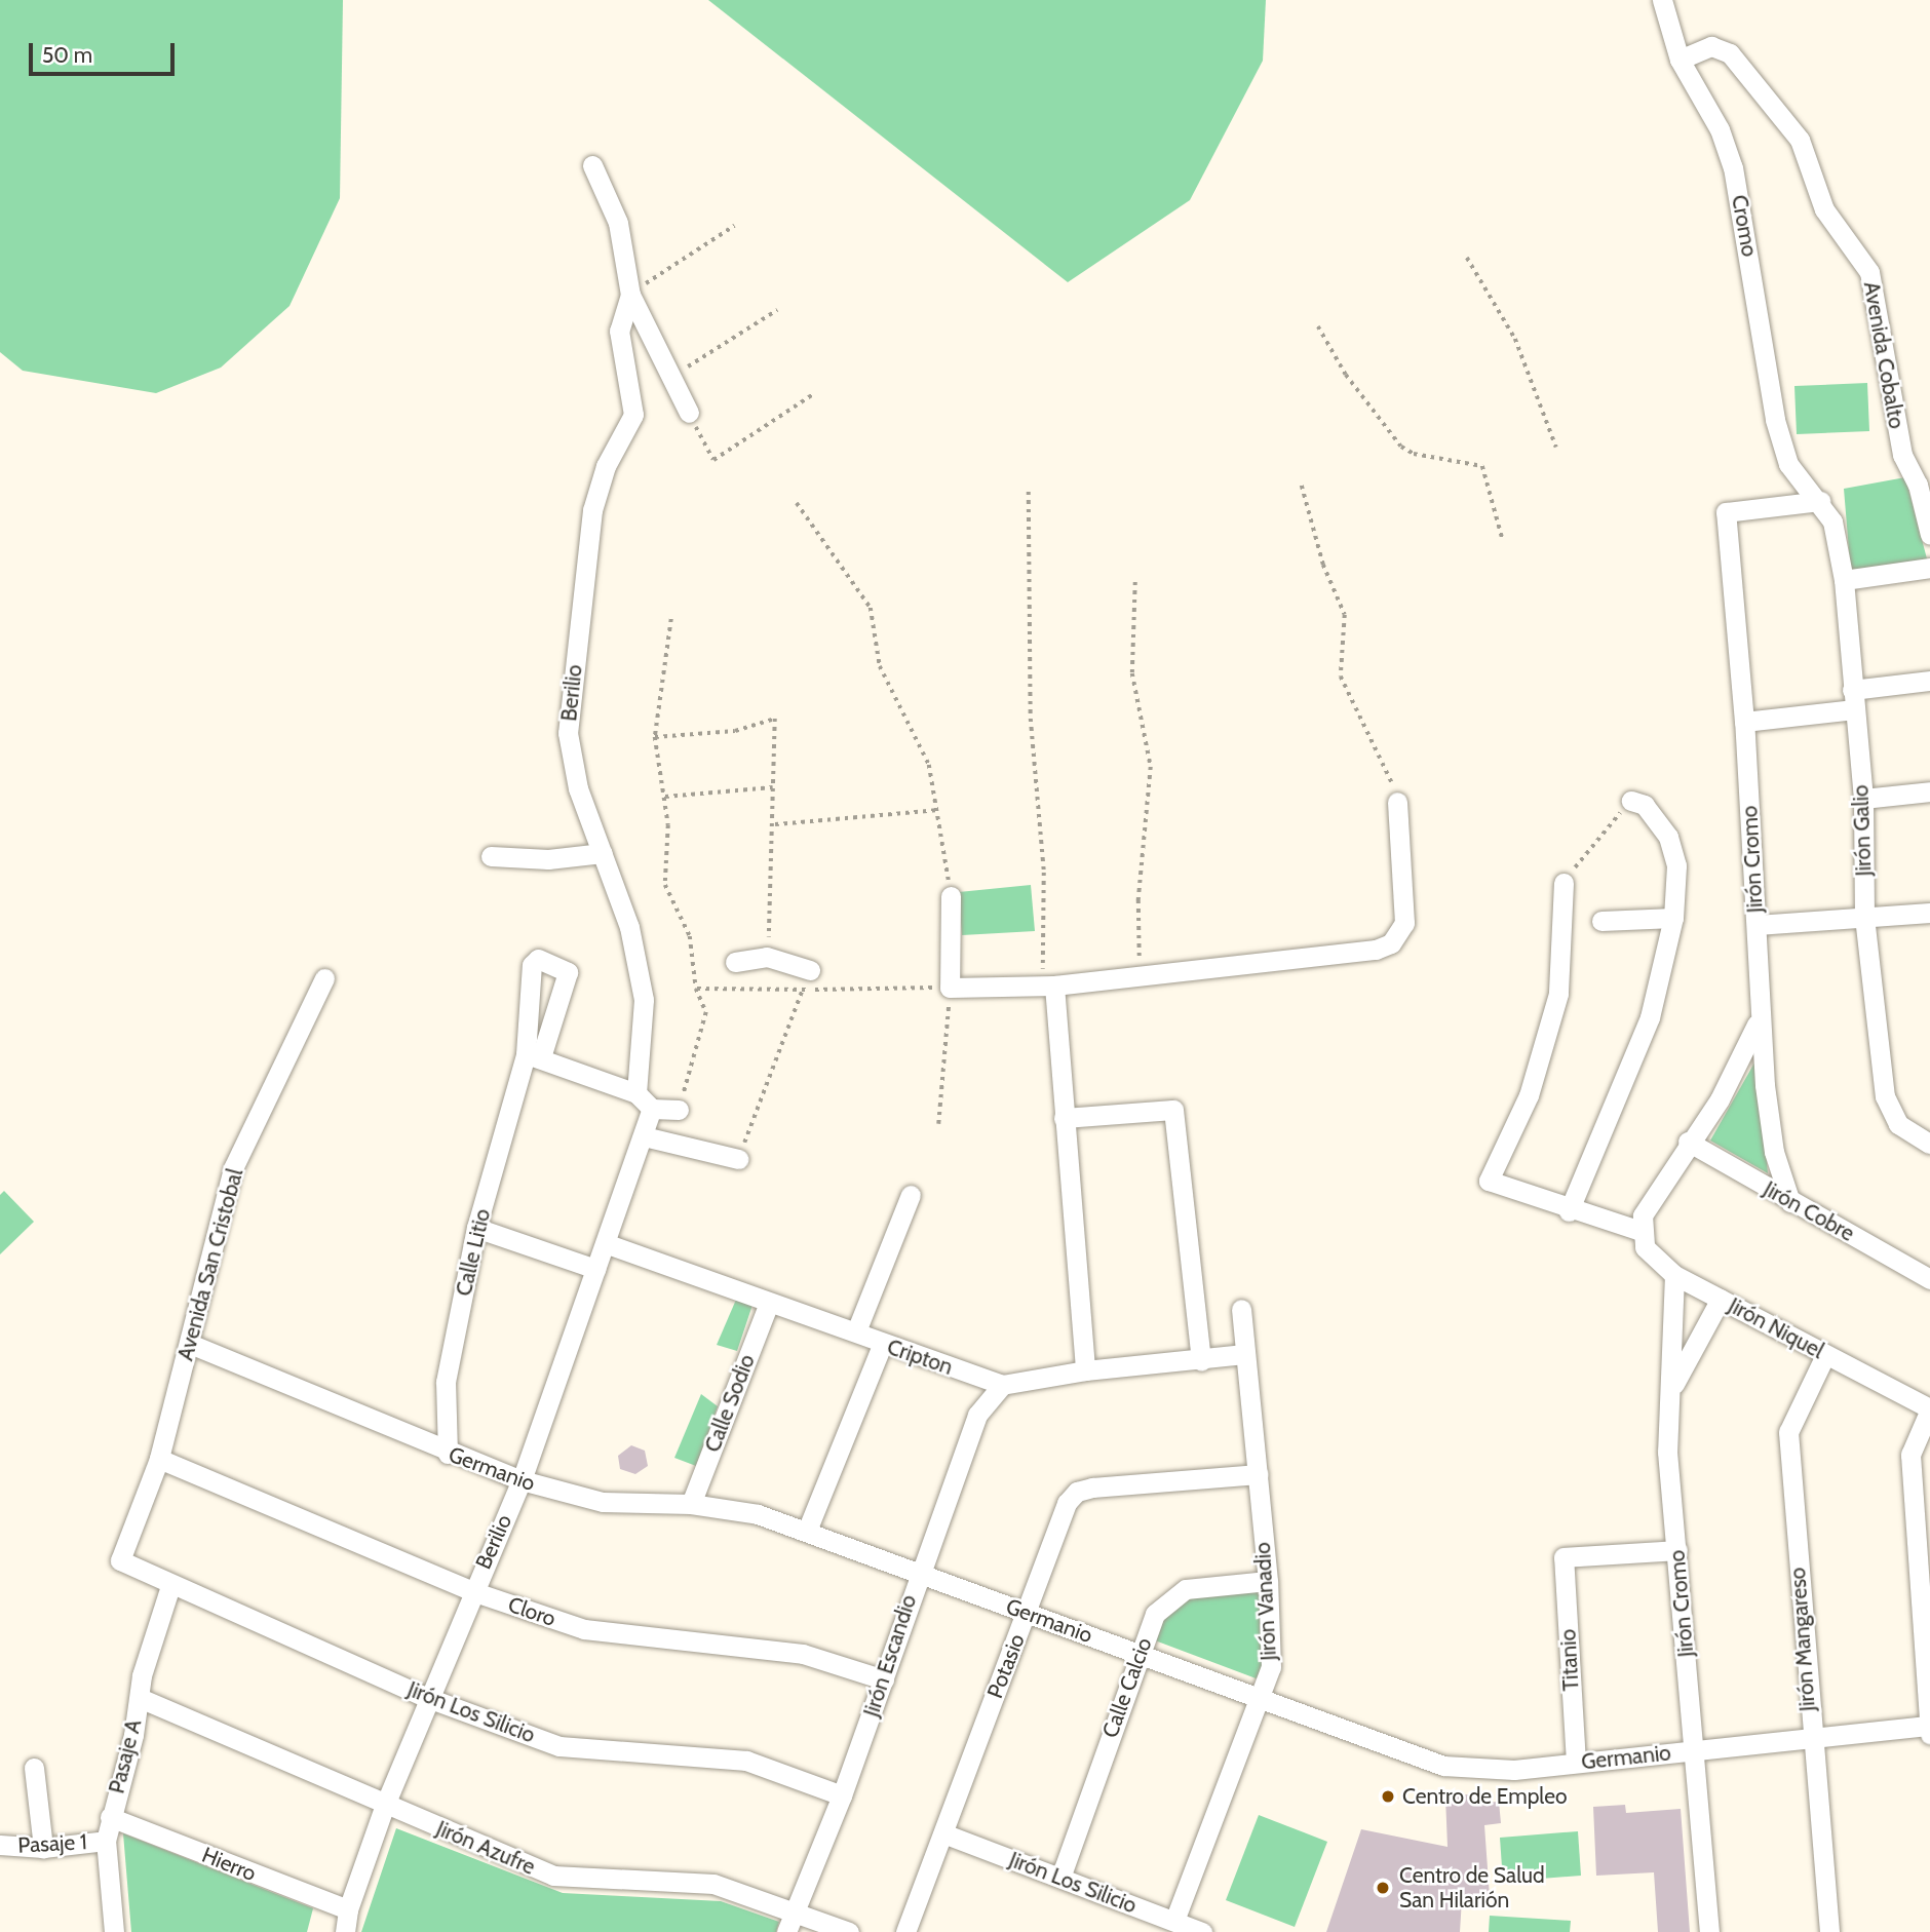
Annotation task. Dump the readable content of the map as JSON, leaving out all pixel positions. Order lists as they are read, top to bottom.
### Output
{
  "streets": {
    "street": [
      "Cromo",
      "Avenida Cobalto",
      "Berilio",
      "Jirón Galio",
      "Jirón Cromo",
      "Jirón Cobre",
      "Calle Litio",
      "Avenida San Cristobal",
      "Jirón Niquel",
      "Cripton",
      "Calle Sodio",
      "Germanio",
      "Jirón Vanadio",
      "Cloro",
      "Jirón Mangareso",
      "Jirón Escandio",
      "Titanio",
      "Potasio",
      "Calle Calcio",
      "Jirón Los Silicio",
      "Pasaje A",
      "Pasaje 1",
      "Jirón Azufre",
      "Hierro"
    ]
  },
  "crossings": [
    ["Cromo", "Avenida Cobalto"],
    ["Cromo", "Jirón Galio"],
    ["Berilio", "Calle Litio"],
    ["Berilio", "Cripton"],
    ["Berilio", "Germanio"],
    ["Berilio", "Cloro"],
    ["Berilio", "Jirón Los Silicio"],
    ["Berilio", "Jirón Azufre"],
    ["Berilio", "Hierro"],
    ["Jirón Galio", "Jirón Cromo"],
    ["Jirón Cromo", "Jirón Cobre"],
    ["Jirón Cromo", "Jirón Niquel"],
    ["Jirón Cromo", "Germanio"],
    ["Jirón Cromo", "Titanio"],
    ["Calle Litio", "Germanio"],
    ["Avenida San Cristobal", "Germanio"],
    ["Avenida San Cristobal", "Cloro"],
    ["Avenida San Cristobal", "Jirón Los Silicio"],
    ["Jirón Niquel", "Jirón Mangareso"],
    ["Cripton", "Calle Sodio"],
    ["Cripton", "Jirón Vanadio"],
    ["Cripton", "Jirón Escandio"],
    ["Calle Sodio", "Germanio"],
    ["Germanio", "Jirón Vanadio"],
    ["Germanio", "Jirón Mangareso"],
    ["Germanio", "Jirón Escandio"],
    ["Germanio", "Titanio"],
    ["Germanio", "Potasio"],
    ["Germanio", "Calle Calcio"],
    ["Jirón Vanadio", "Potasio"],
    ["Jirón Vanadio", "Calle Calcio"],
    ["Jirón Vanadio", "Jirón Los Silicio"],
    ["Cloro", "Jirón Escandio"],
    ["Jirón Escandio", "Jirón Los Silicio"],
    ["Jirón Escandio", "Jirón Azufre"],
    ["Potasio", "Jirón Los Silicio"],
    ["Calle Calcio", "Jirón Los Silicio"],
    ["Jirón Los Silicio", "Pasaje A"],
    ["Pasaje A", "Pasaje 1"],
    ["Pasaje A", "Jirón Azufre"],
    ["Pasaje A", "Hierro"]
  ],
  "places": ["Centro de Empleo", "Centro de Salud San Hilarión"],
  "scale_bar": "50 m"
}
